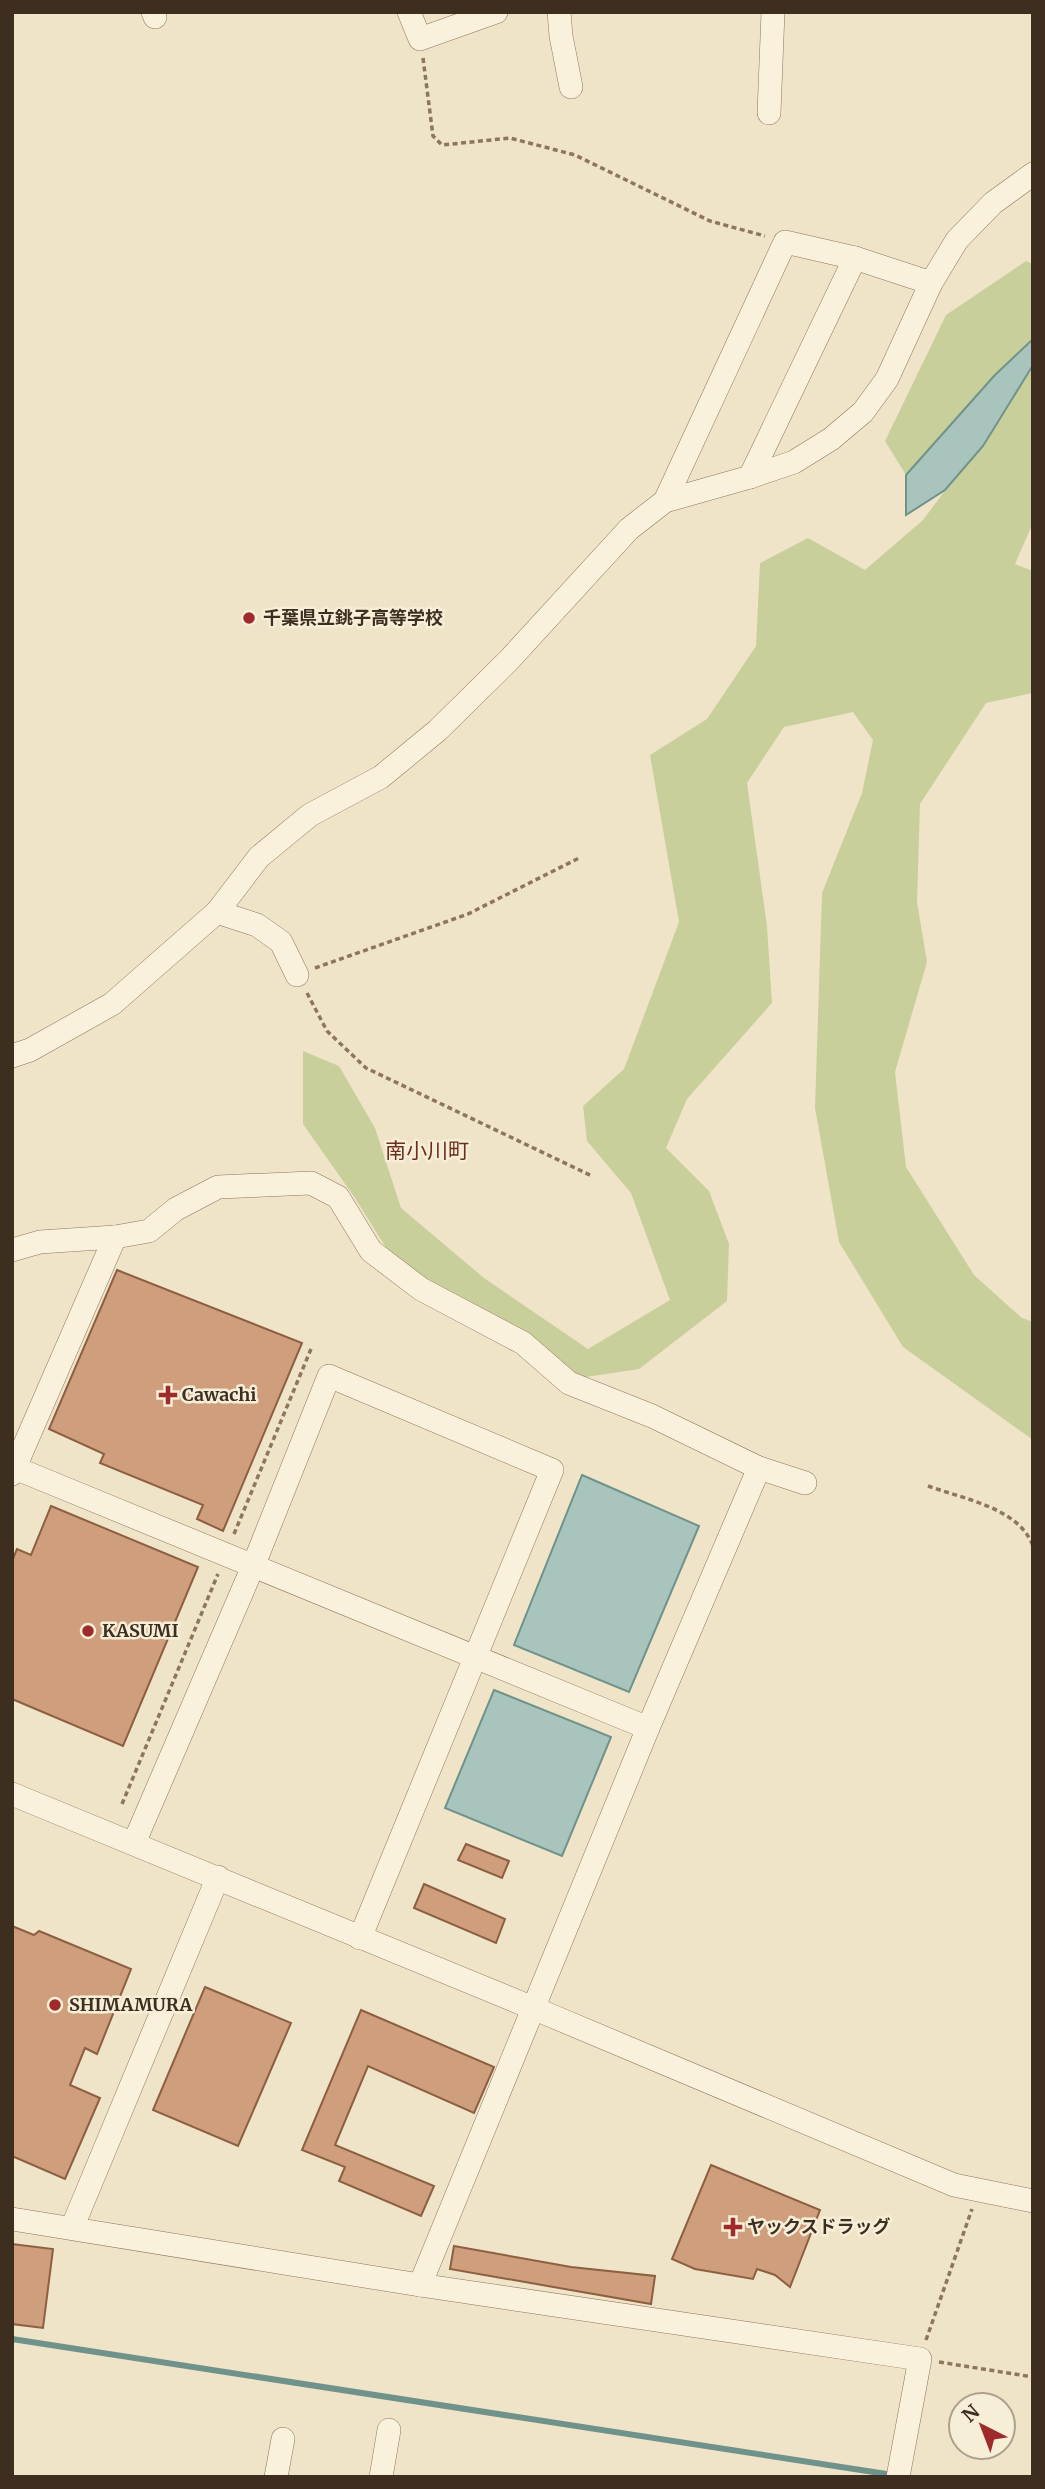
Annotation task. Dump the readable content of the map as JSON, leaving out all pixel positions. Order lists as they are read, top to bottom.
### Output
{
  "districts": ["南小川町"],
  "places": {
    "other": ["千葉県立銚子高等学校", "KASUMI", "SHIMAMURA"],
    "health": ["Cawachi", "ヤックスドラッグ"]
  },
  "north": "top left"
}
